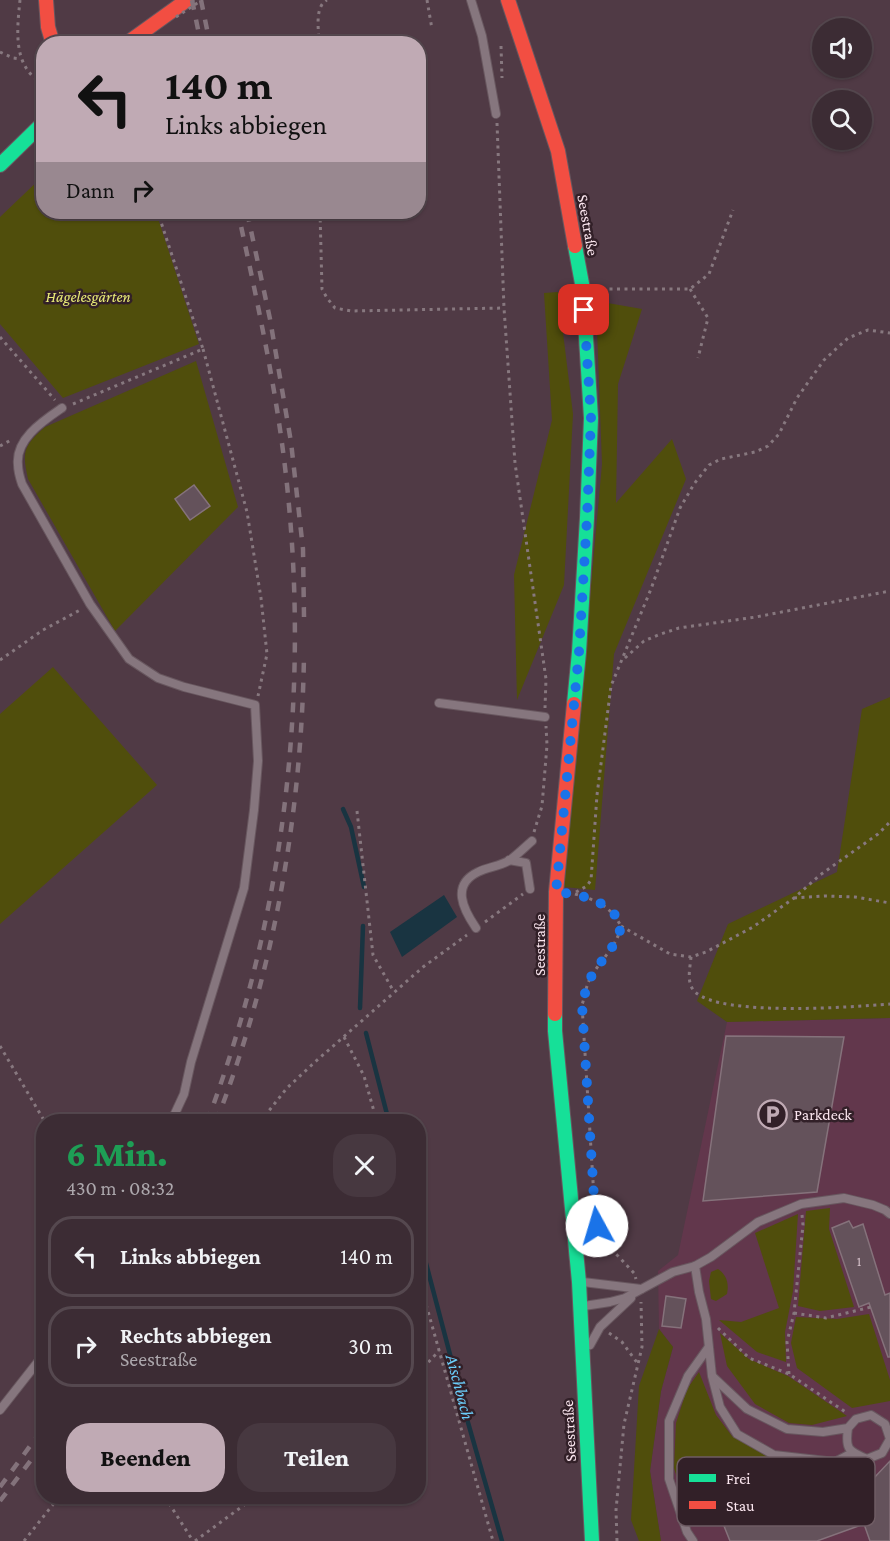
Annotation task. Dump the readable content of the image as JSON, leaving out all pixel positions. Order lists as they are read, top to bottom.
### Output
{
  "streets": {
    "main road": ["Seestraße"]
  },
  "water": ["Aischbach"],
  "parks": ["Hägelesgärten"],
  "places": {
    "parking": ["Parkdeck"]
  },
  "house_numbers": ["1"],
  "legend": ["Frei", "Stau"],
  "page": {
    "turn": ["140 m", "Links abbiegen"],
    "then": "Dann",
    "heading": ["6 Min.", "430 m · 08:32"],
    "list": [
      {
        "name": "Links abbiegen",
        "value": "140 m"
      },
      {
        "name": "Rechts abbiegen",
        "note": "Seestraße",
        "value": "30 m"
      }
    ],
    "buttons": ["Beenden", "Teilen"]
  }
}
